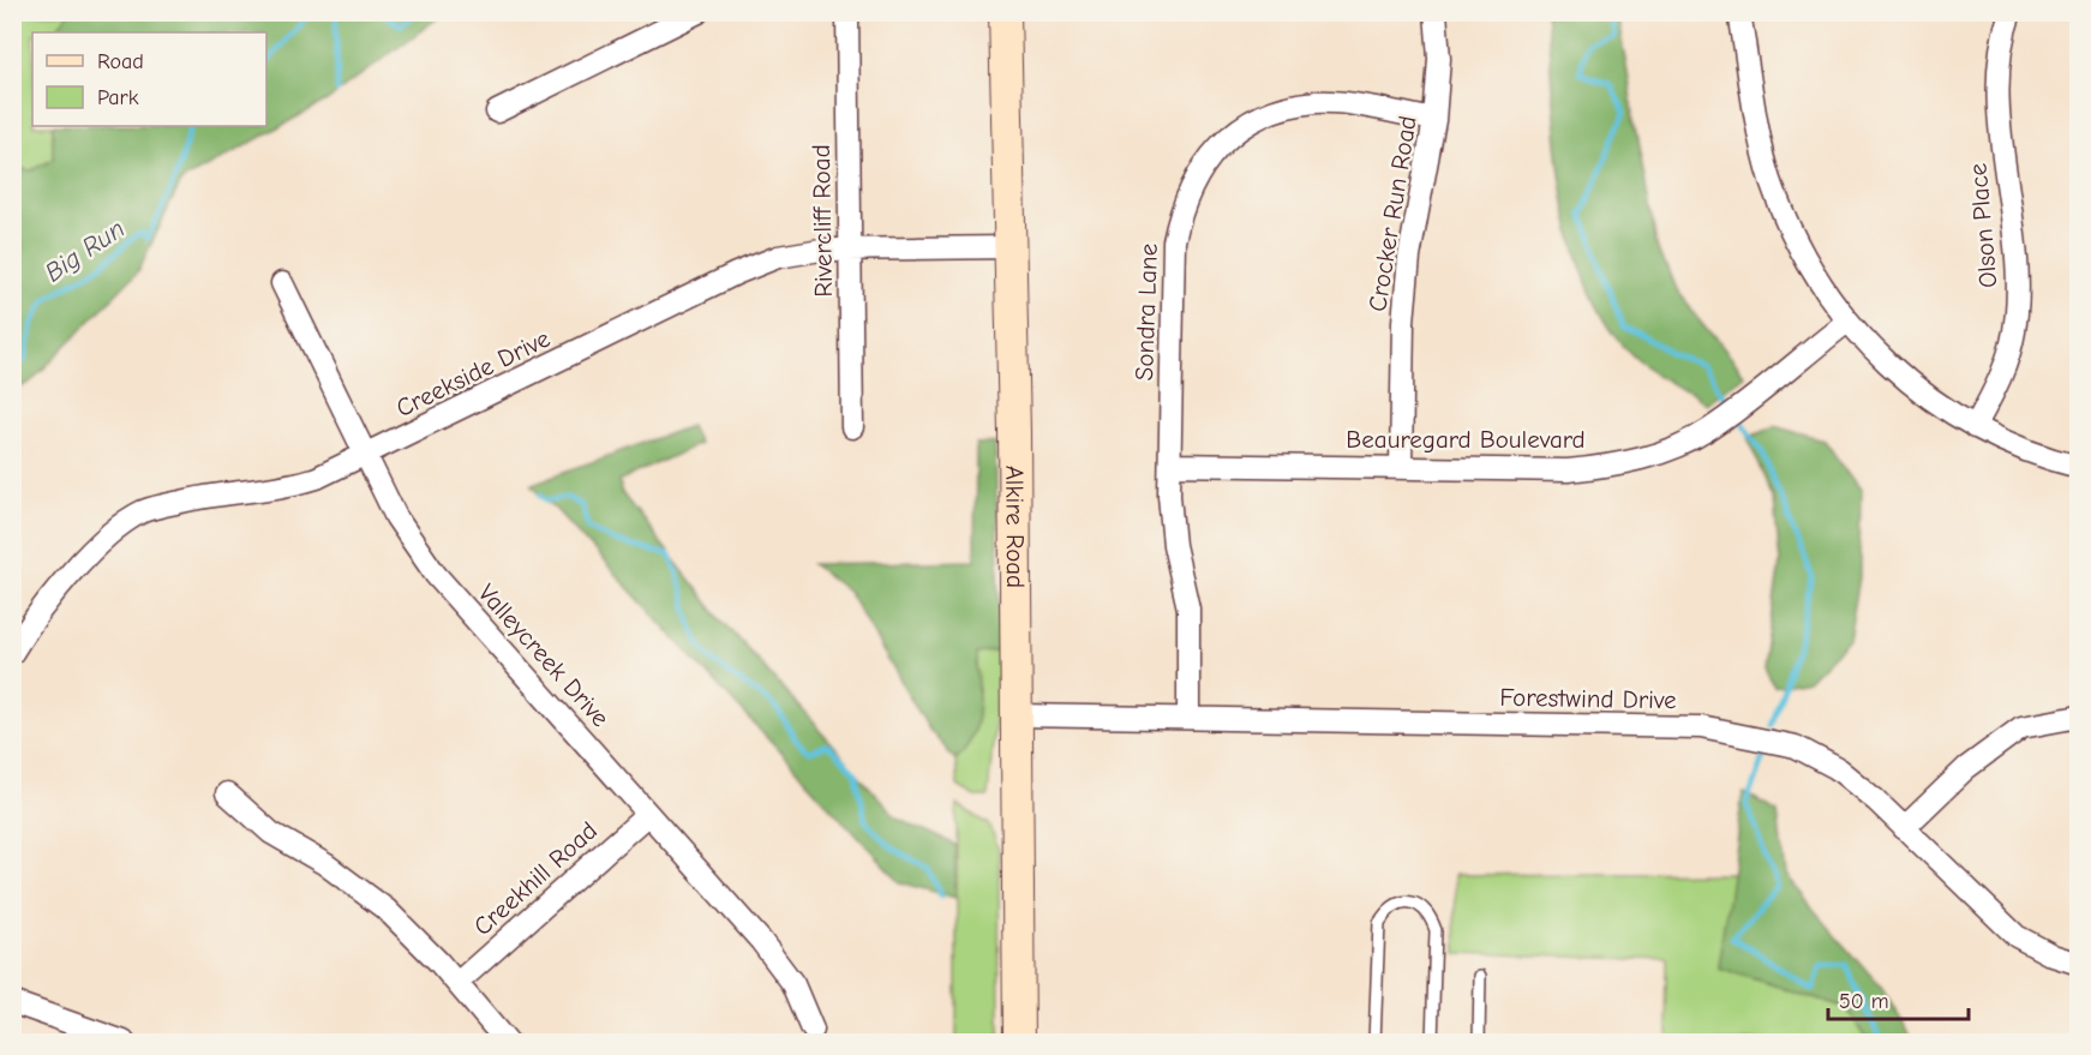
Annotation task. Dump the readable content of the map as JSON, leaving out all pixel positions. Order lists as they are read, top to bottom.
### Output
{
  "streets": {
    "main road": ["Alkire Road"],
    "street": [
      "Crocker Run Road",
      "Rivercliff Road",
      "Olson Place",
      "Sondra Lane",
      "Creekside Drive",
      "Beauregard Boulevard",
      "Valleycreek Drive",
      "Forestwind Drive",
      "Creekhill Road"
    ]
  },
  "crossings": [
    ["Crocker Run Road", "Sondra Lane"],
    ["Crocker Run Road", "Beauregard Boulevard"],
    ["Rivercliff Road", "Creekside Drive"],
    ["Sondra Lane", "Beauregard Boulevard"],
    ["Sondra Lane", "Forestwind Drive"],
    ["Creekside Drive", "Alkire Road"],
    ["Creekside Drive", "Valleycreek Drive"],
    ["Alkire Road", "Forestwind Drive"],
    ["Valleycreek Drive", "Creekhill Road"]
  ],
  "water": ["Big Run"],
  "legend": ["Road", "Park"],
  "scale_bar": "50 m"
}
